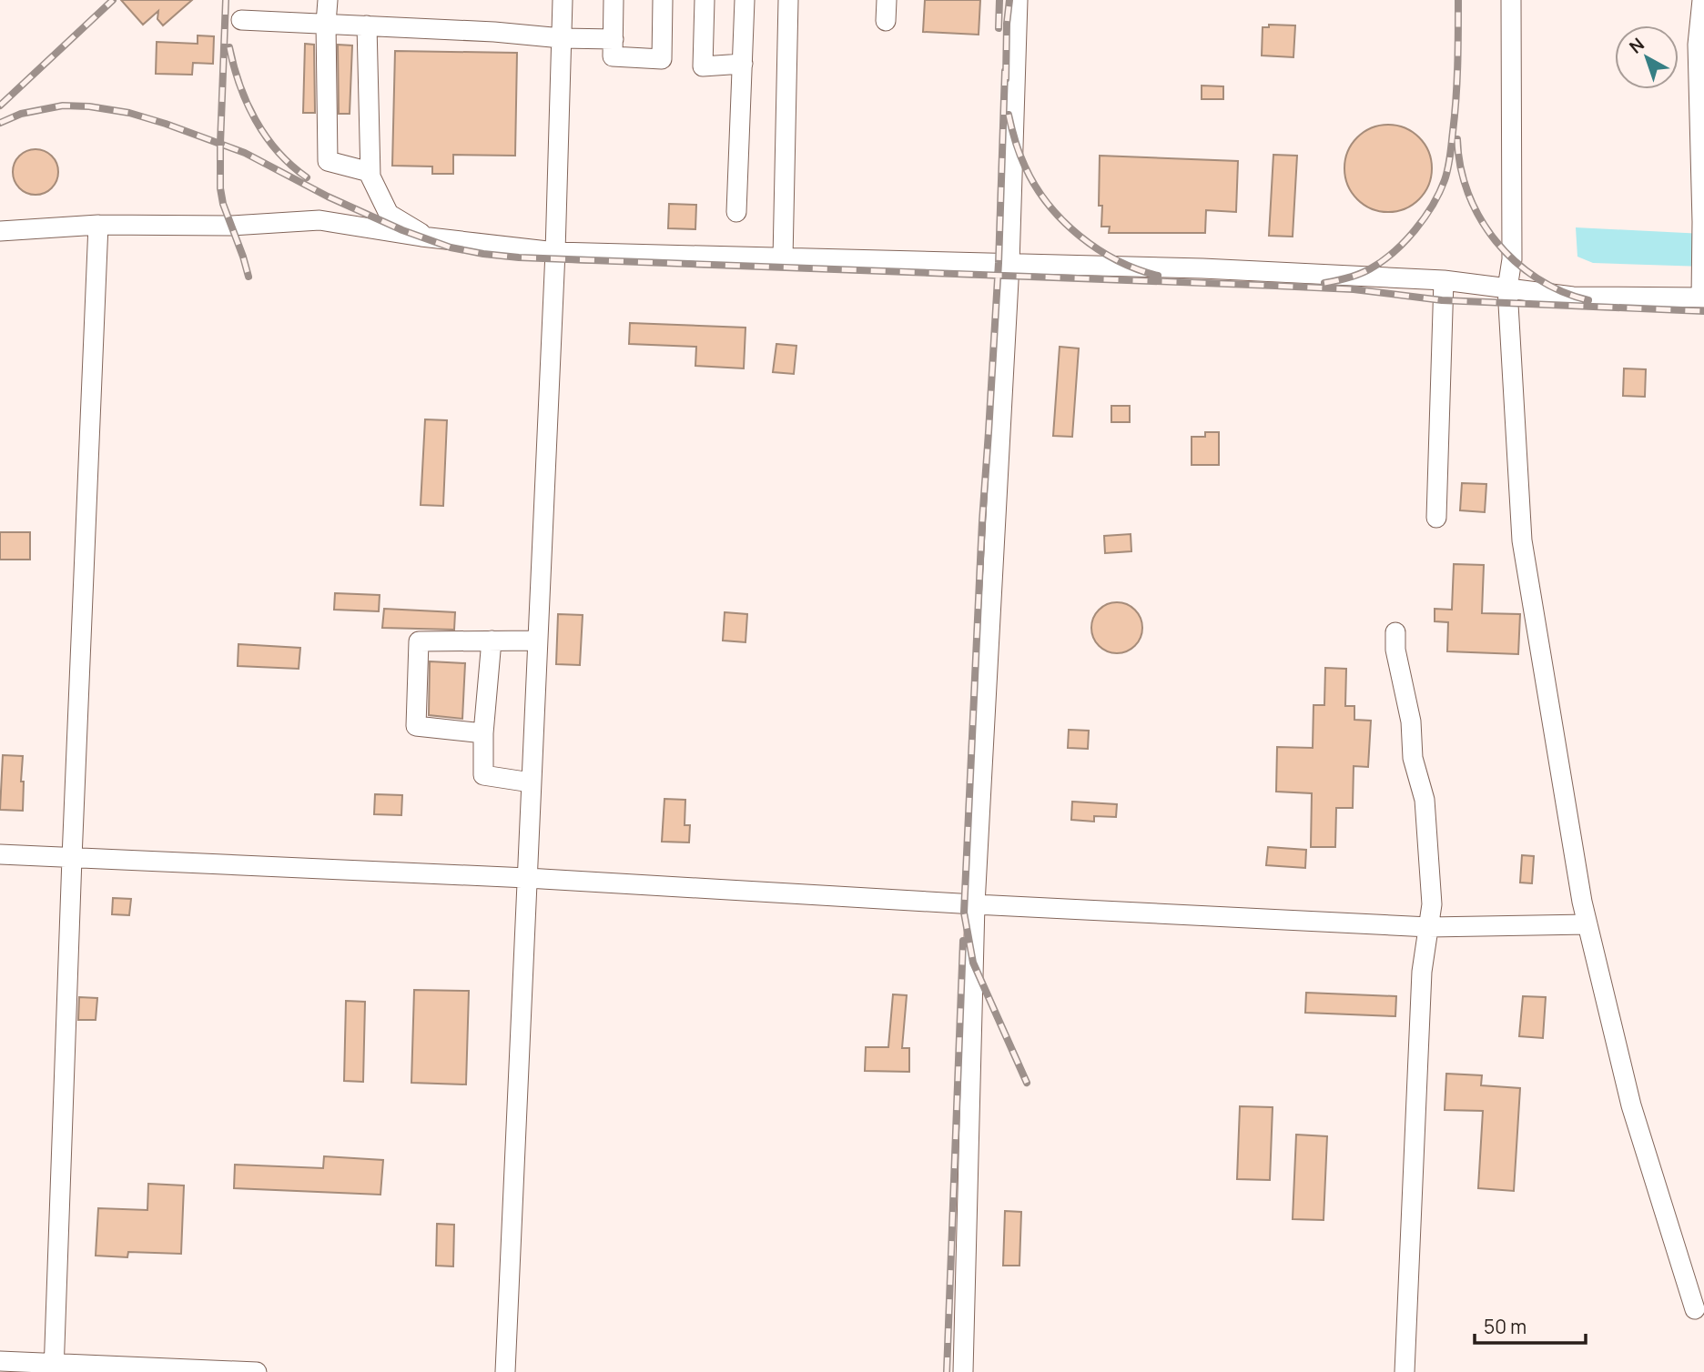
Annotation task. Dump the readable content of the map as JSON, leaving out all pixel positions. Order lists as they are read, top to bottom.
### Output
{
  "scale_bar": "50 m",
  "north": "top left"
}
